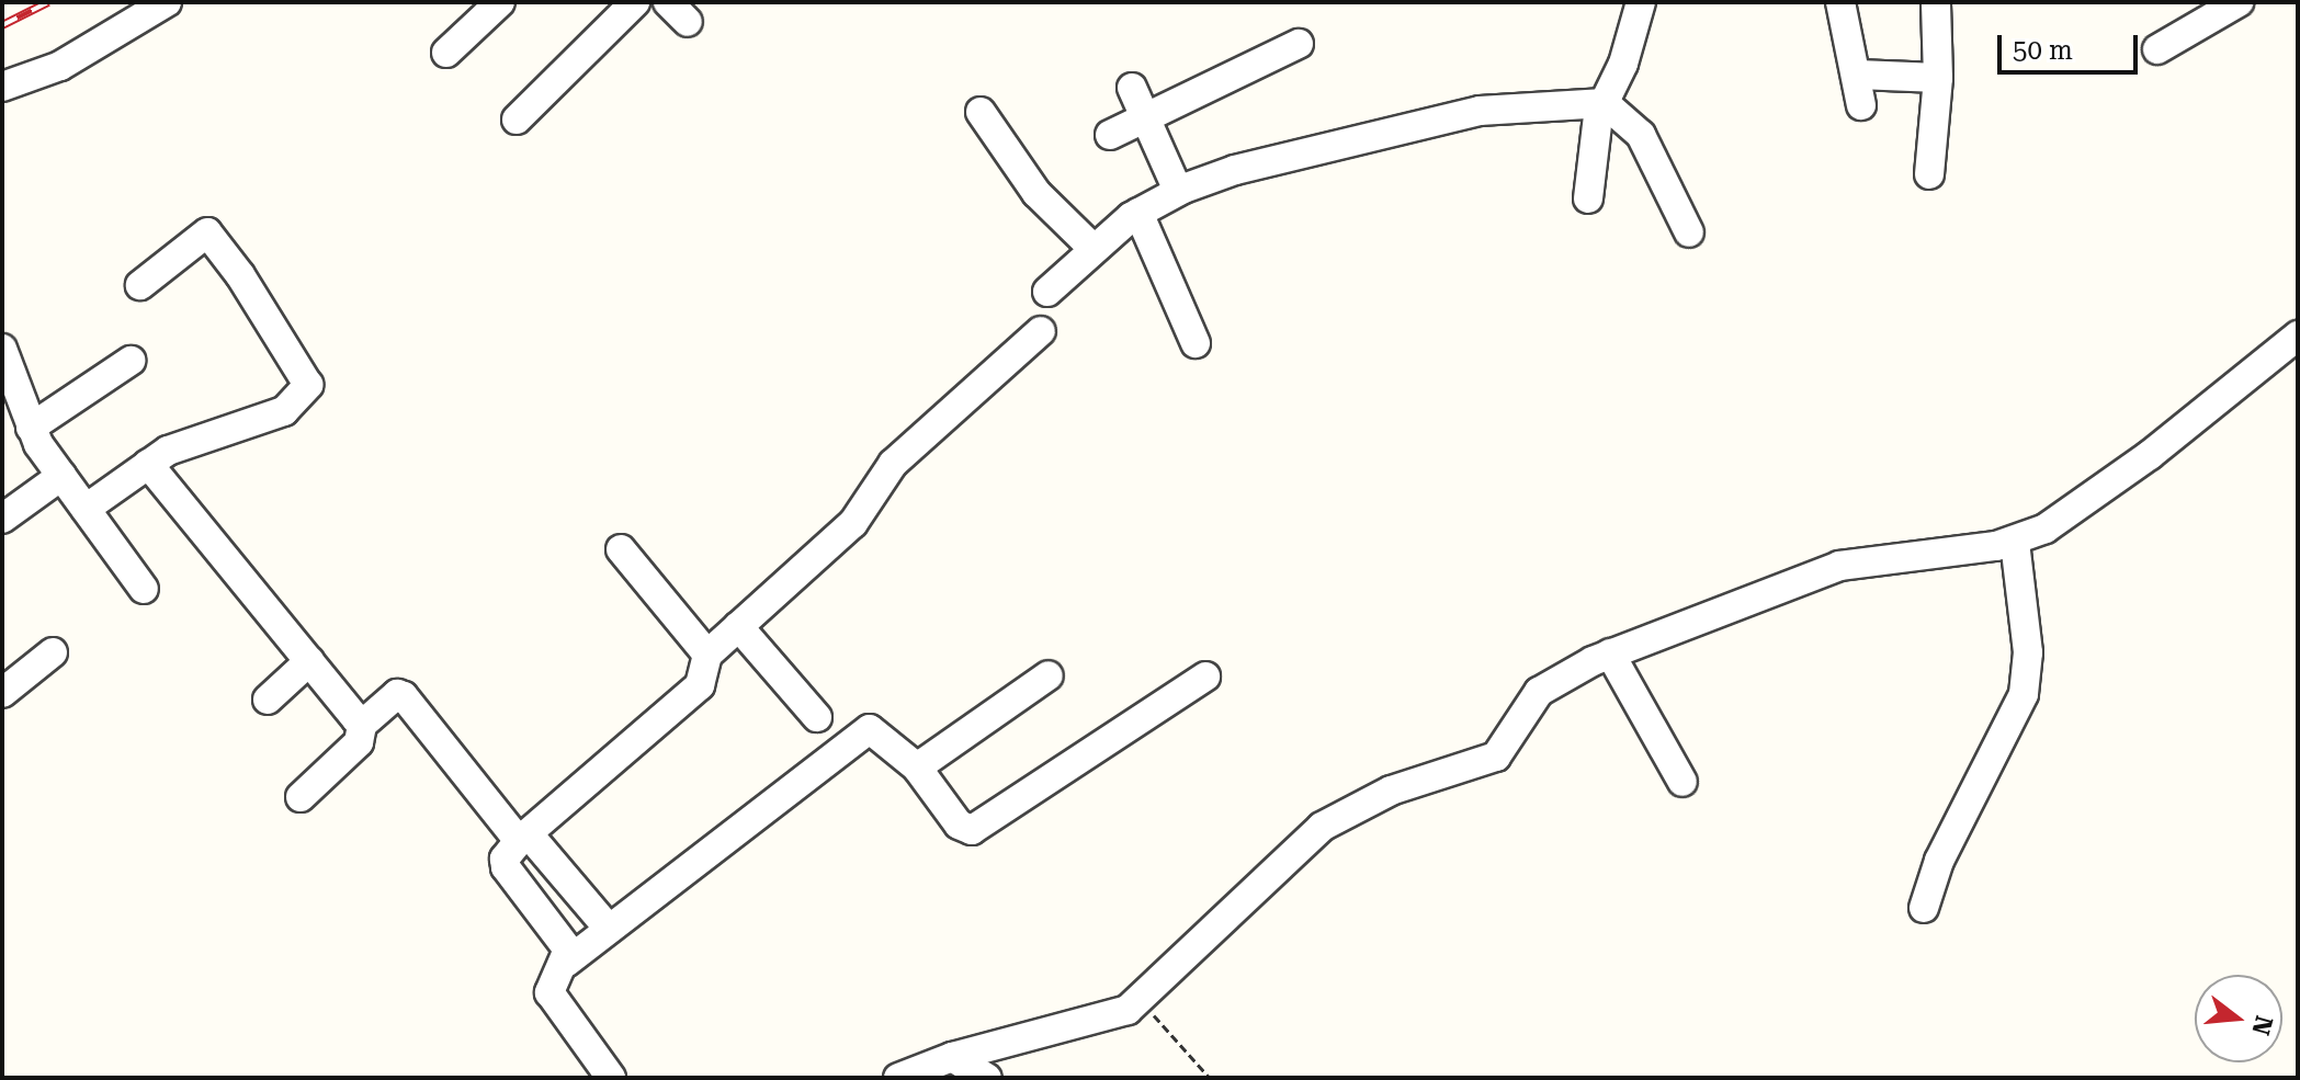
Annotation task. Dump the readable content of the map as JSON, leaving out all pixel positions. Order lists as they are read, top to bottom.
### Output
{
  "scale_bar": "50 m",
  "north": "right"
}
